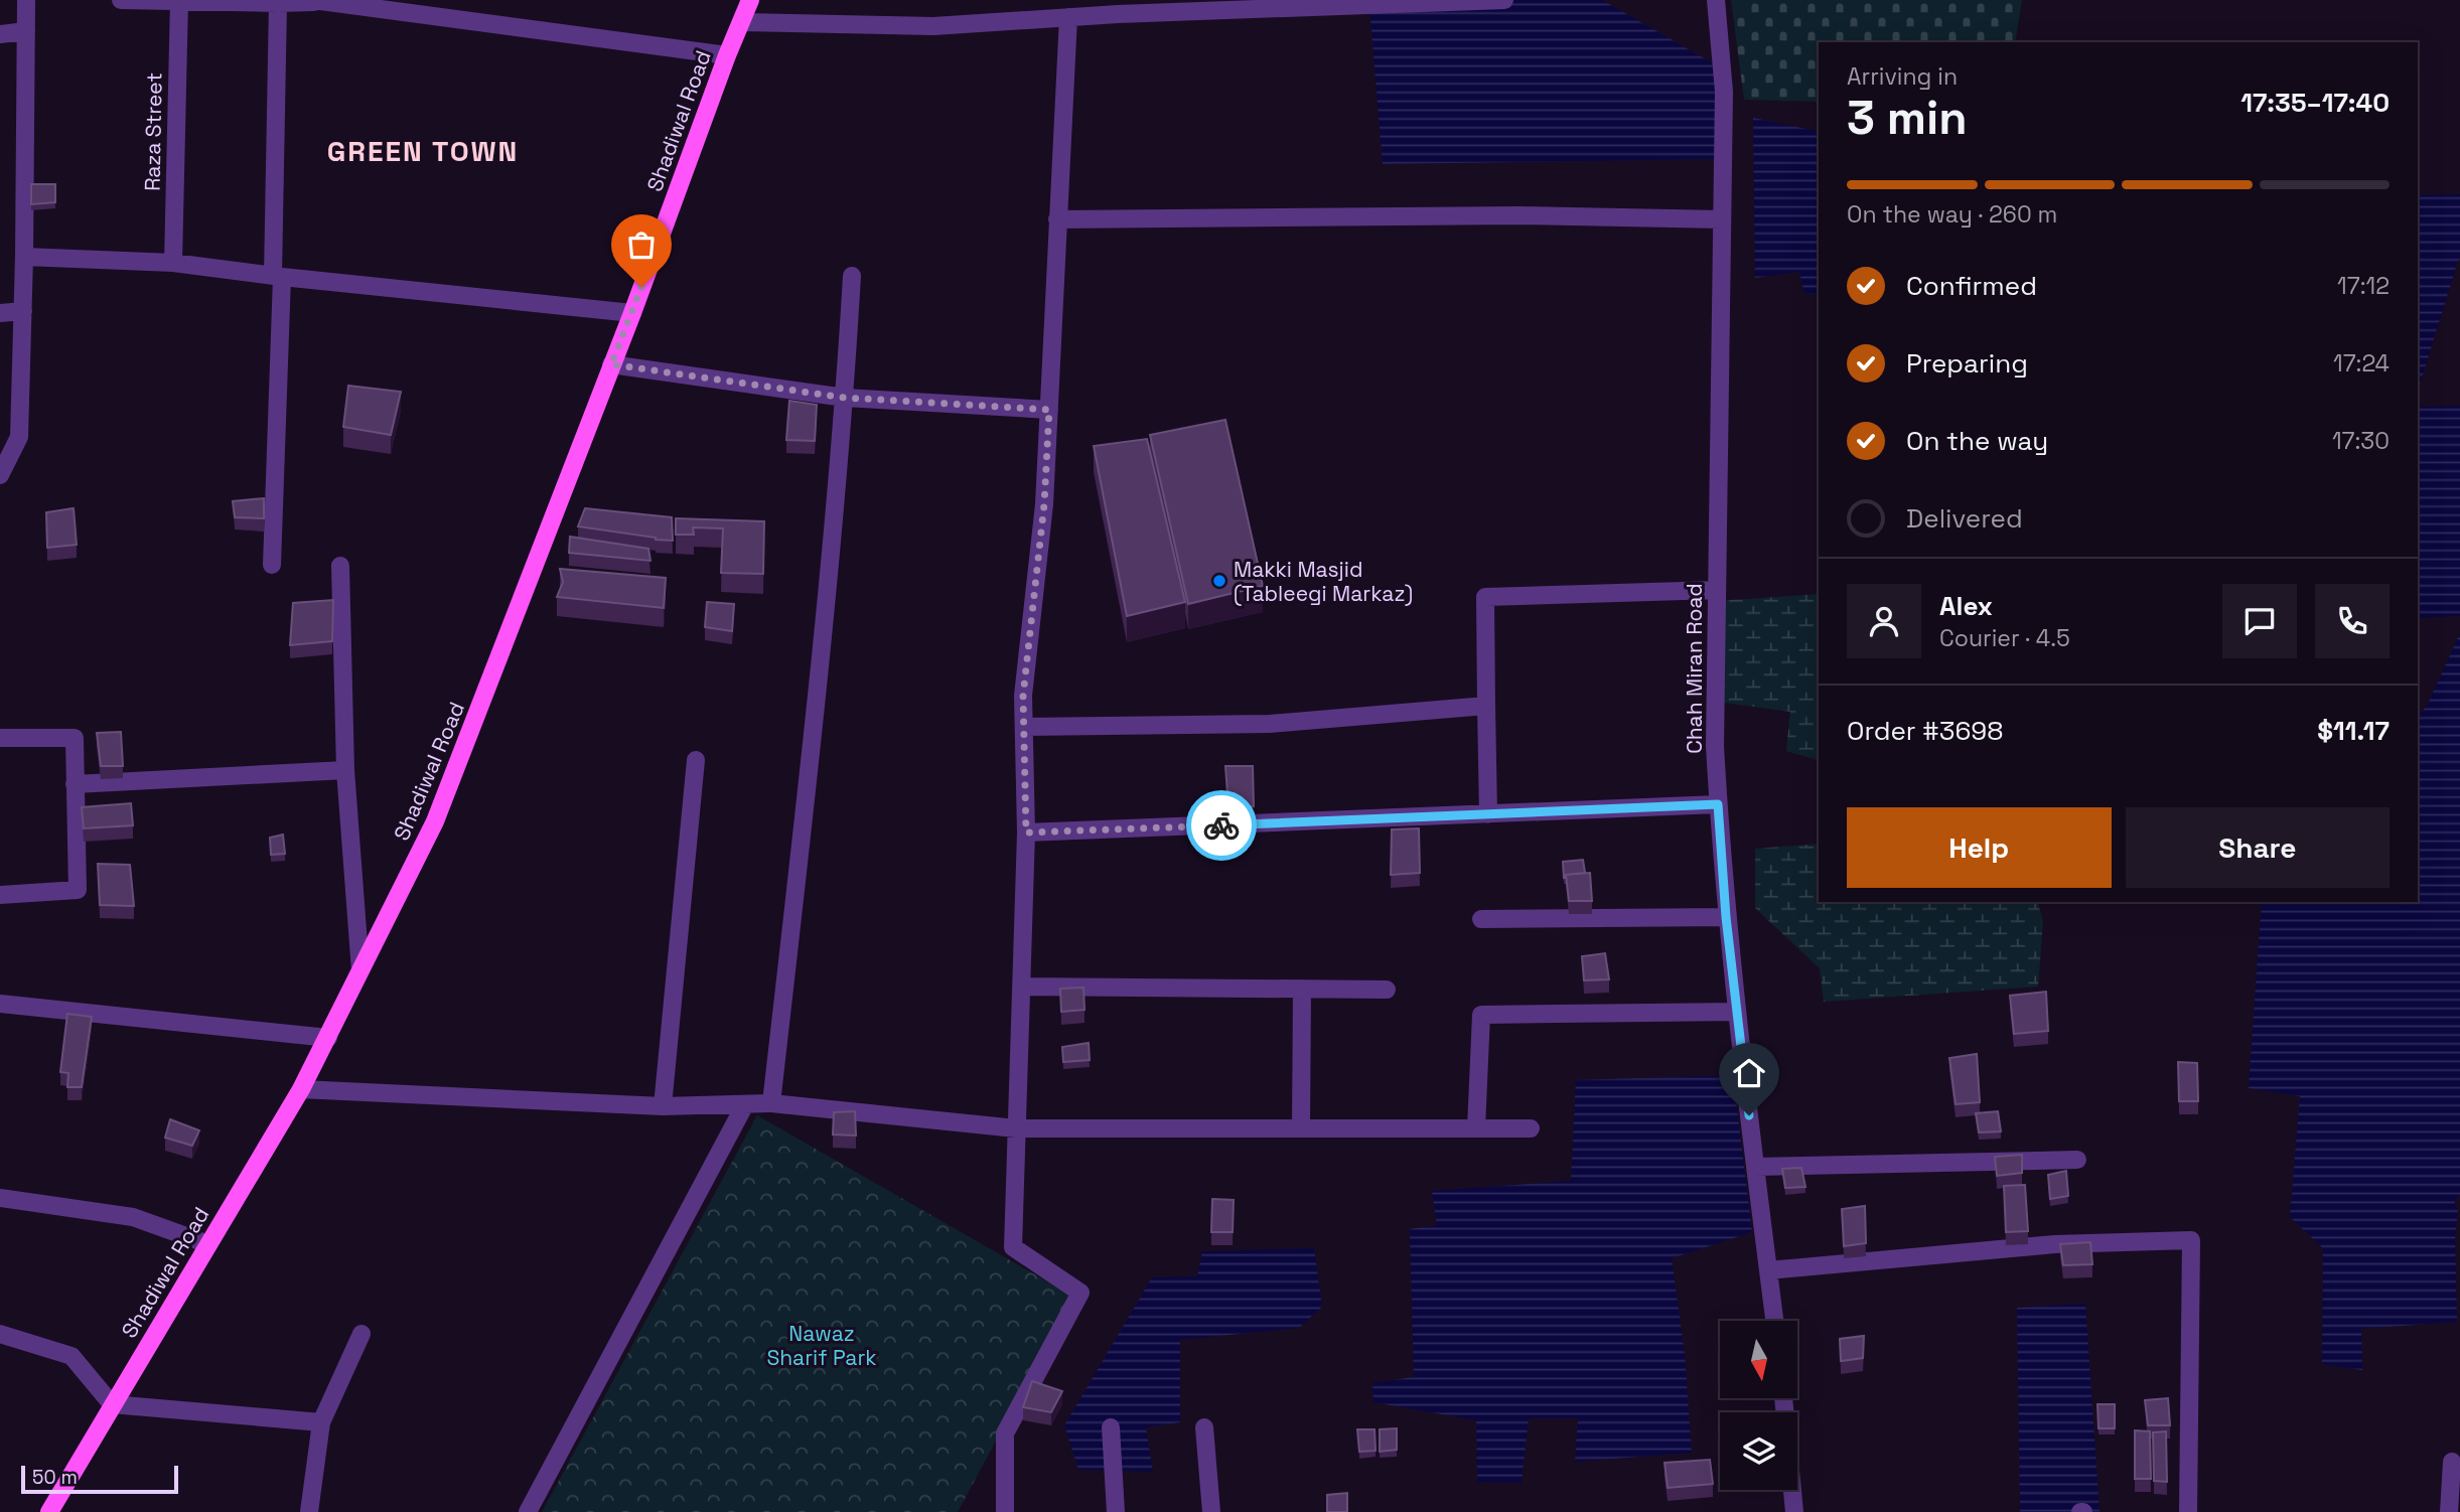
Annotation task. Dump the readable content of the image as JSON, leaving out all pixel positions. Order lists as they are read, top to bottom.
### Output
{
  "streets": {
    "main road": ["Shadiwal Road"],
    "street": ["Raza Street", "Chah Miran Road"]
  },
  "districts": ["GREEN TOWN"],
  "parks": ["Nawaz Sharif Park"],
  "places": ["Makki Masjid (Tableegi Markaz)"],
  "scale_bar": "50 m",
  "north": "bottom",
  "page": {
    "heading": ["3 min", "Arriving in", "17:35–17:40"],
    "panel": [
      "Alex",
      "Courier · 4.5",
      "Order #3698",
      "$11.17"
    ],
    "bar": "On the way · 260 m",
    "list": [
      ["Confirmed", "17:12"],
      ["Preparing", "17:24"],
      ["On the way", "17:30"],
      "Delivered"
    ],
    "buttons": ["Help", "Share"],
    "scale": "50 m"
  }
}
